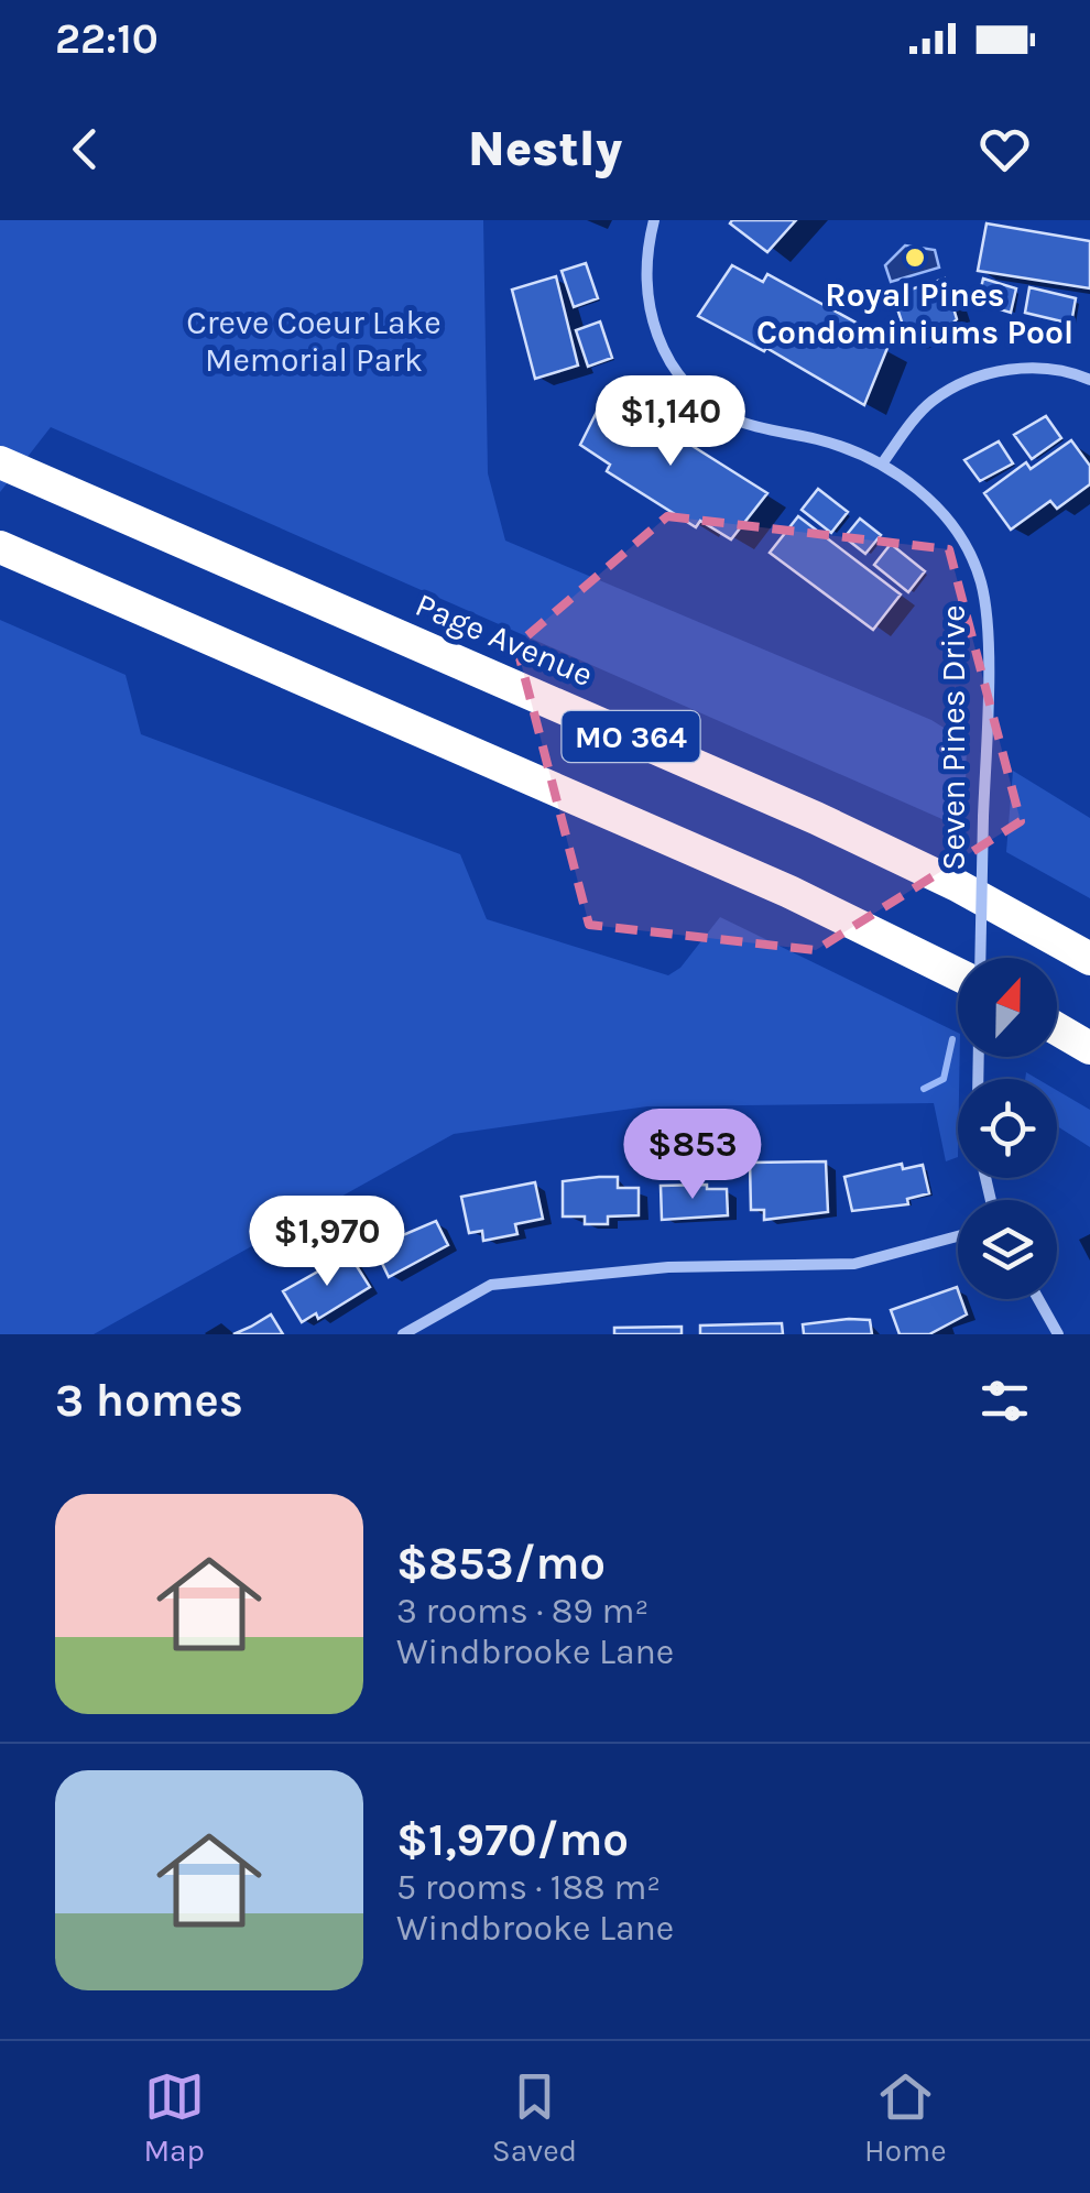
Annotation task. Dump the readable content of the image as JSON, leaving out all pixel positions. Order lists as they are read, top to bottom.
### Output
{
  "streets": {
    "highway": ["Page Avenue", "MO 364"],
    "street": ["Seven Pines Drive"]
  },
  "parks": ["Creve Coeur Lake Memorial Park"],
  "places": ["Royal Pines Condominiums Pool"],
  "north": "top",
  "page": {
    "status": "22:10",
    "header": "Nestly",
    "price": ["$1,140", "$853", "$1,970"],
    "heading": "3 homes",
    "list": [
      {
        "name": "$853/mo",
        "note": "3 rooms · 89 m² · Windbrooke Lane"
      },
      {
        "name": "$1,970/mo",
        "note": "5 rooms · 188 m² · Windbrooke Lane"
      }
    ],
    "tabs": ["Map", "Saved", "Home"]
  }
}
